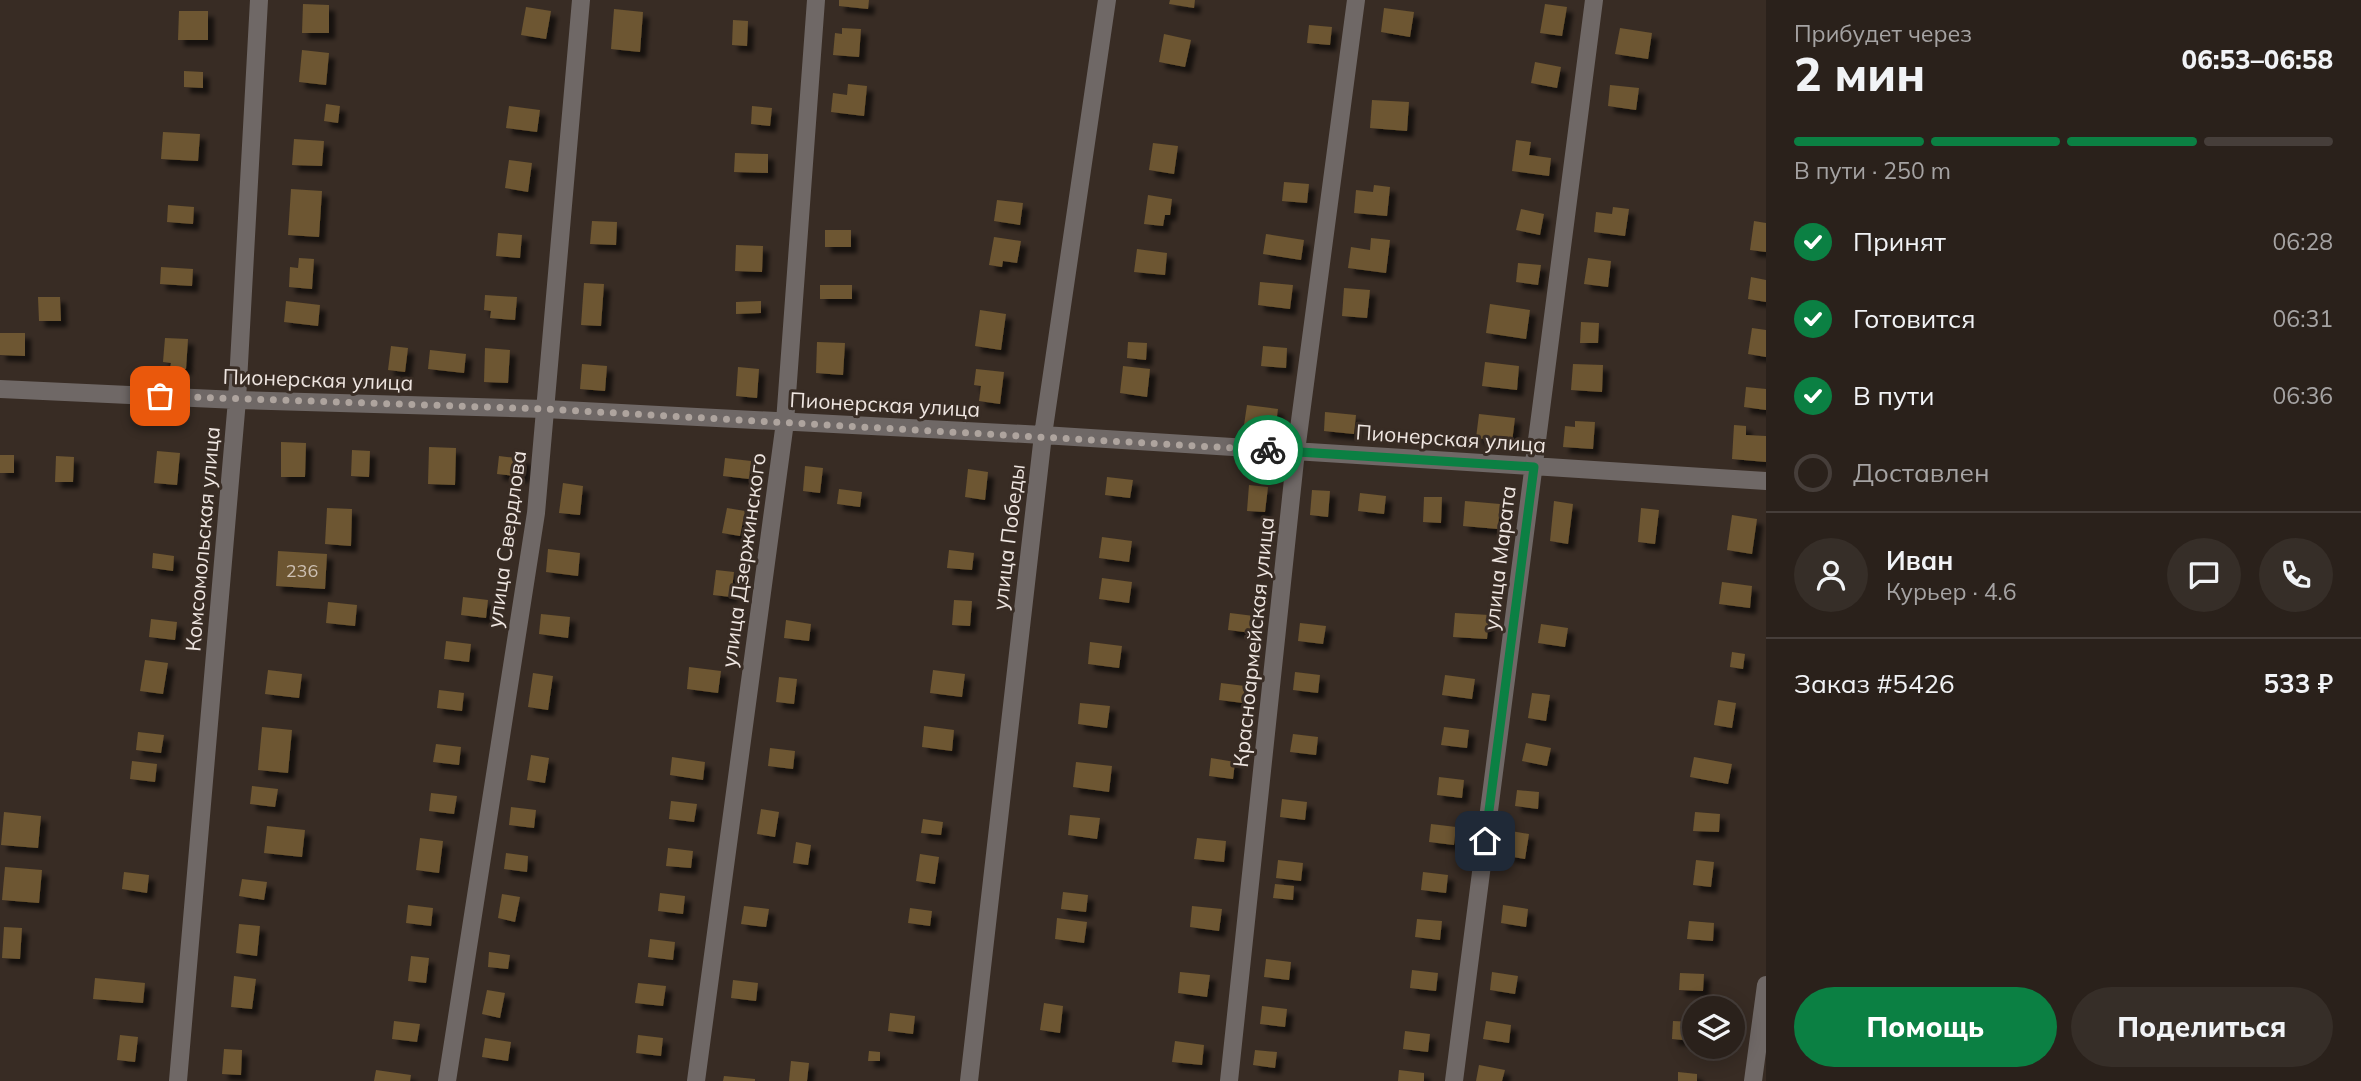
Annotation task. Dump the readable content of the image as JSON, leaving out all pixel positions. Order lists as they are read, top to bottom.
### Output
{
  "streets": {
    "street": [
      "Пионерская улица",
      "улица Победы",
      "Комсомольская улица",
      "улица Свердлова",
      "улица Марата",
      "улица Дзержинского",
      "Красноармейская улица"
    ]
  },
  "crossings": [
    ["Пионерская улица", "улица Победы"],
    ["Пионерская улица", "Комсомольская улица"],
    ["Пионерская улица", "улица Свердлова"],
    ["Пионерская улица", "улица Марата"],
    ["Пионерская улица", "улица Дзержинского"],
    ["Пионерская улица", "Красноармейская улица"]
  ],
  "house_numbers": ["236"],
  "page": {
    "heading": ["2 мин", "Прибудет через", "06:53–06:58"],
    "panel": [
      "Иван",
      "Курьер · 4.6",
      "Заказ #5426",
      "533 ₽"
    ],
    "bar": "В пути · 250 m",
    "list": [
      ["Принят", "06:28"],
      ["Готовится", "06:31"],
      ["В пути", "06:36"],
      "Доставлен"
    ],
    "buttons": ["Помощь", "Поделиться"]
  }
}
